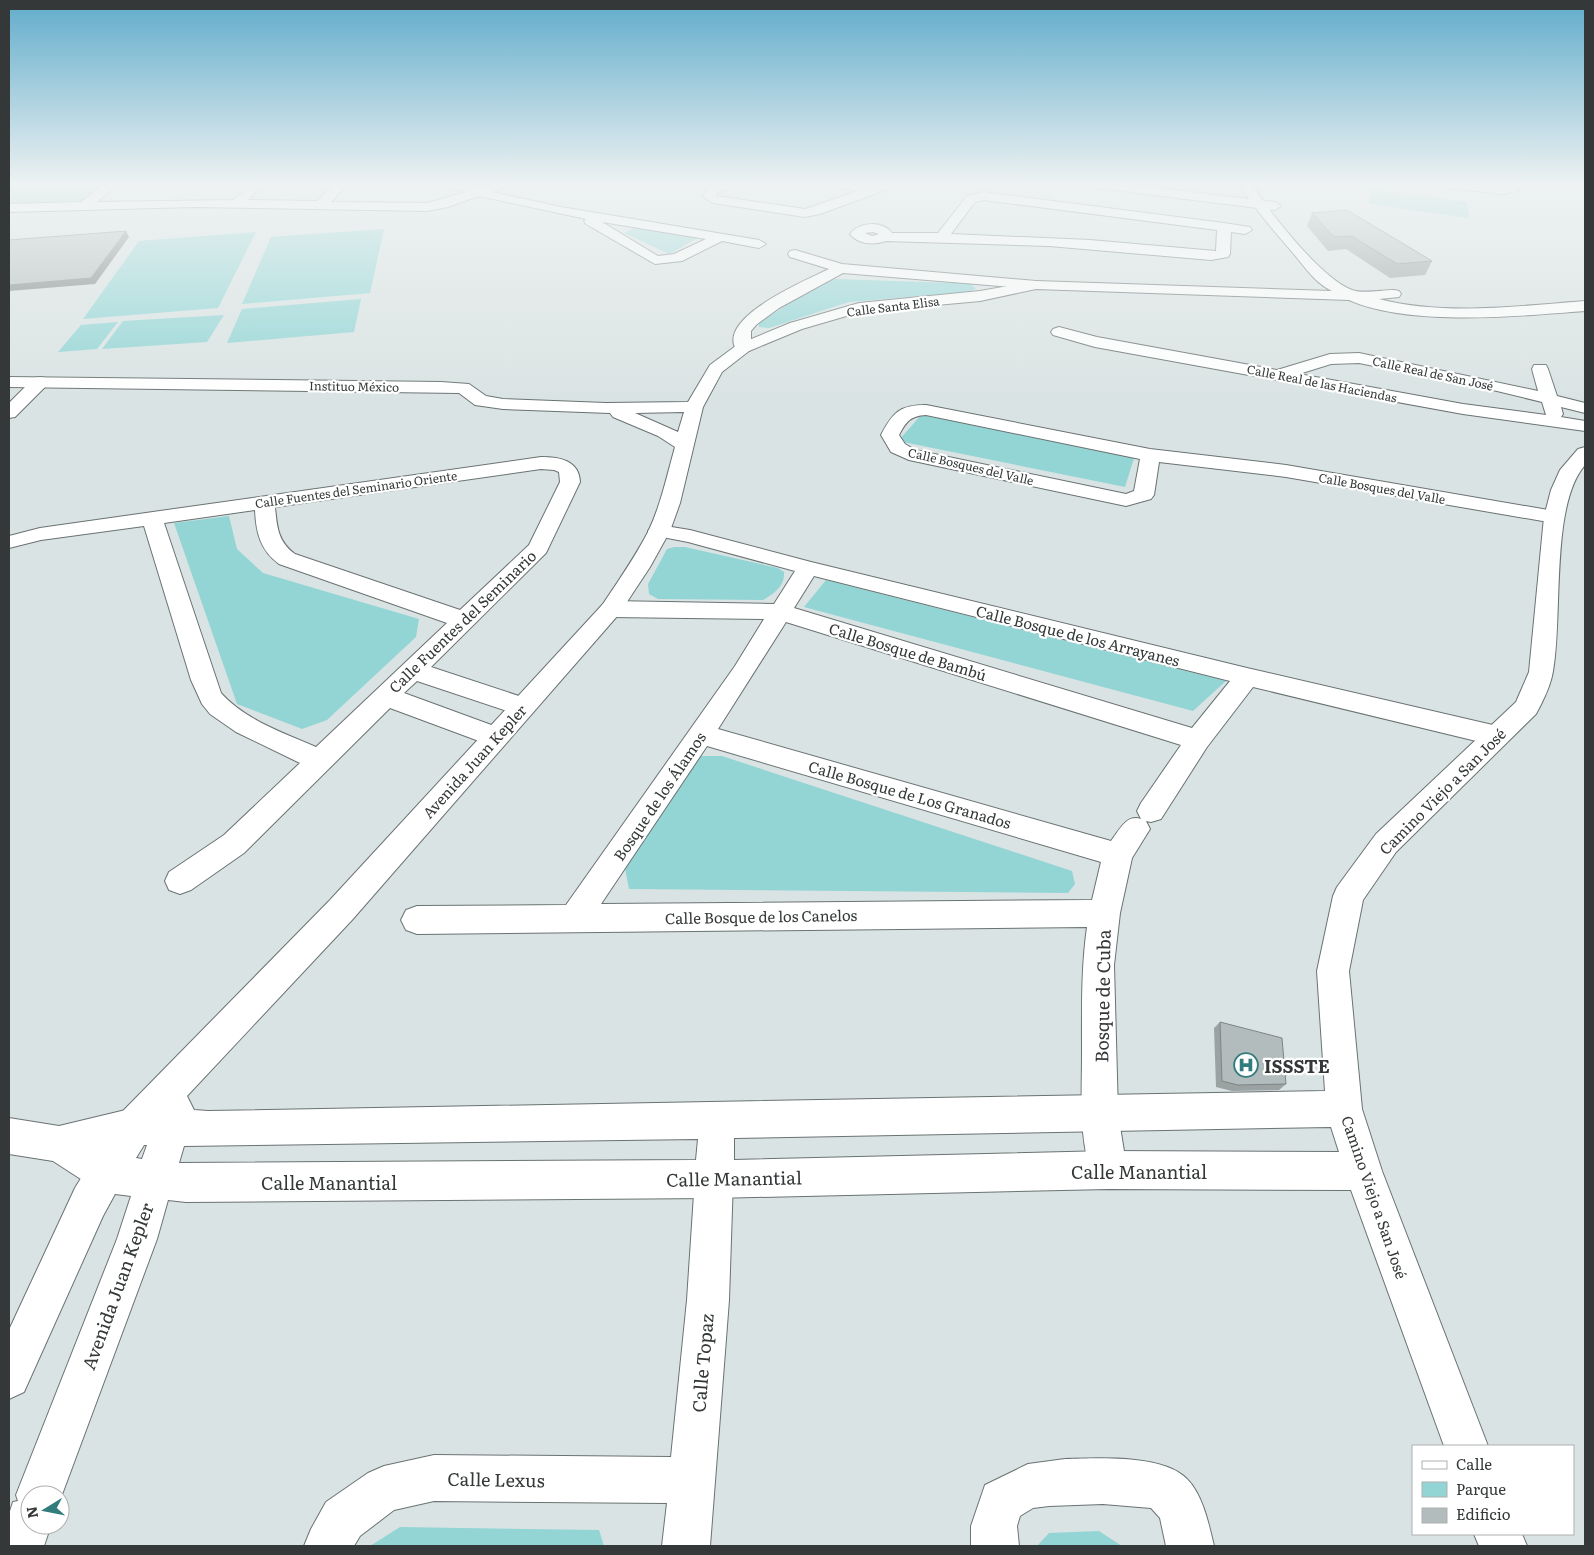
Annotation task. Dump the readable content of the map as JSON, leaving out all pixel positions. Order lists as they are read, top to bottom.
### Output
{
  "streets": {
    "street": [
      "Calle Santa Elisa",
      "Calle Real de San José",
      "Calle Real de las Haciendas",
      "Instituo México",
      "Calle Bosques del Valle",
      "Calle Fuentes del Seminario Oriente",
      "Calle Fuentes del Seminario",
      "Calle Bosque de los Arrayanes",
      "Calle Bosque de Bambú",
      "Avenida Juan Kepler",
      "Camino Viejo a San José",
      "Calle Bosque de Los Granados",
      "Bosque de los Álamos",
      "Calle Bosque de los Canelos",
      "Bosque de Cuba",
      "Calle Manantial",
      "Calle Topaz",
      "Calle Lexus"
    ]
  },
  "crossings": [
    ["Calle Santa Elisa", "Instituo México"],
    ["Calle Santa Elisa", "Avenida Juan Kepler"],
    ["Calle Real de San José", "Calle Real de las Haciendas"],
    ["Instituo México", "Avenida Juan Kepler"],
    ["Calle Bosques del Valle", "Camino Viejo a San José"],
    ["Calle Fuentes del Seminario Oriente", "Calle Fuentes del Seminario"],
    ["Calle Bosque de los Arrayanes", "Avenida Juan Kepler"],
    ["Calle Bosque de los Arrayanes", "Camino Viejo a San José"],
    ["Calle Bosque de los Arrayanes", "Bosque de los Álamos"],
    ["Calle Bosque de los Arrayanes", "Bosque de Cuba"],
    ["Calle Bosque de Bambú", "Avenida Juan Kepler"],
    ["Calle Bosque de Bambú", "Bosque de los Álamos"],
    ["Calle Bosque de Bambú", "Bosque de Cuba"],
    ["Avenida Juan Kepler", "Calle Manantial"],
    ["Camino Viejo a San José", "Calle Manantial"],
    ["Calle Bosque de Los Granados", "Bosque de los Álamos"],
    ["Calle Bosque de Los Granados", "Bosque de Cuba"],
    ["Bosque de los Álamos", "Calle Bosque de los Canelos"],
    ["Calle Bosque de los Canelos", "Bosque de Cuba"],
    ["Bosque de Cuba", "Calle Manantial"],
    ["Calle Manantial", "Calle Topaz"],
    ["Calle Topaz", "Calle Lexus"]
  ],
  "places": {
    "hospital": ["ISSSTE"]
  },
  "legend": ["Calle", "Parque", "Edificio"],
  "north": "left"
}
